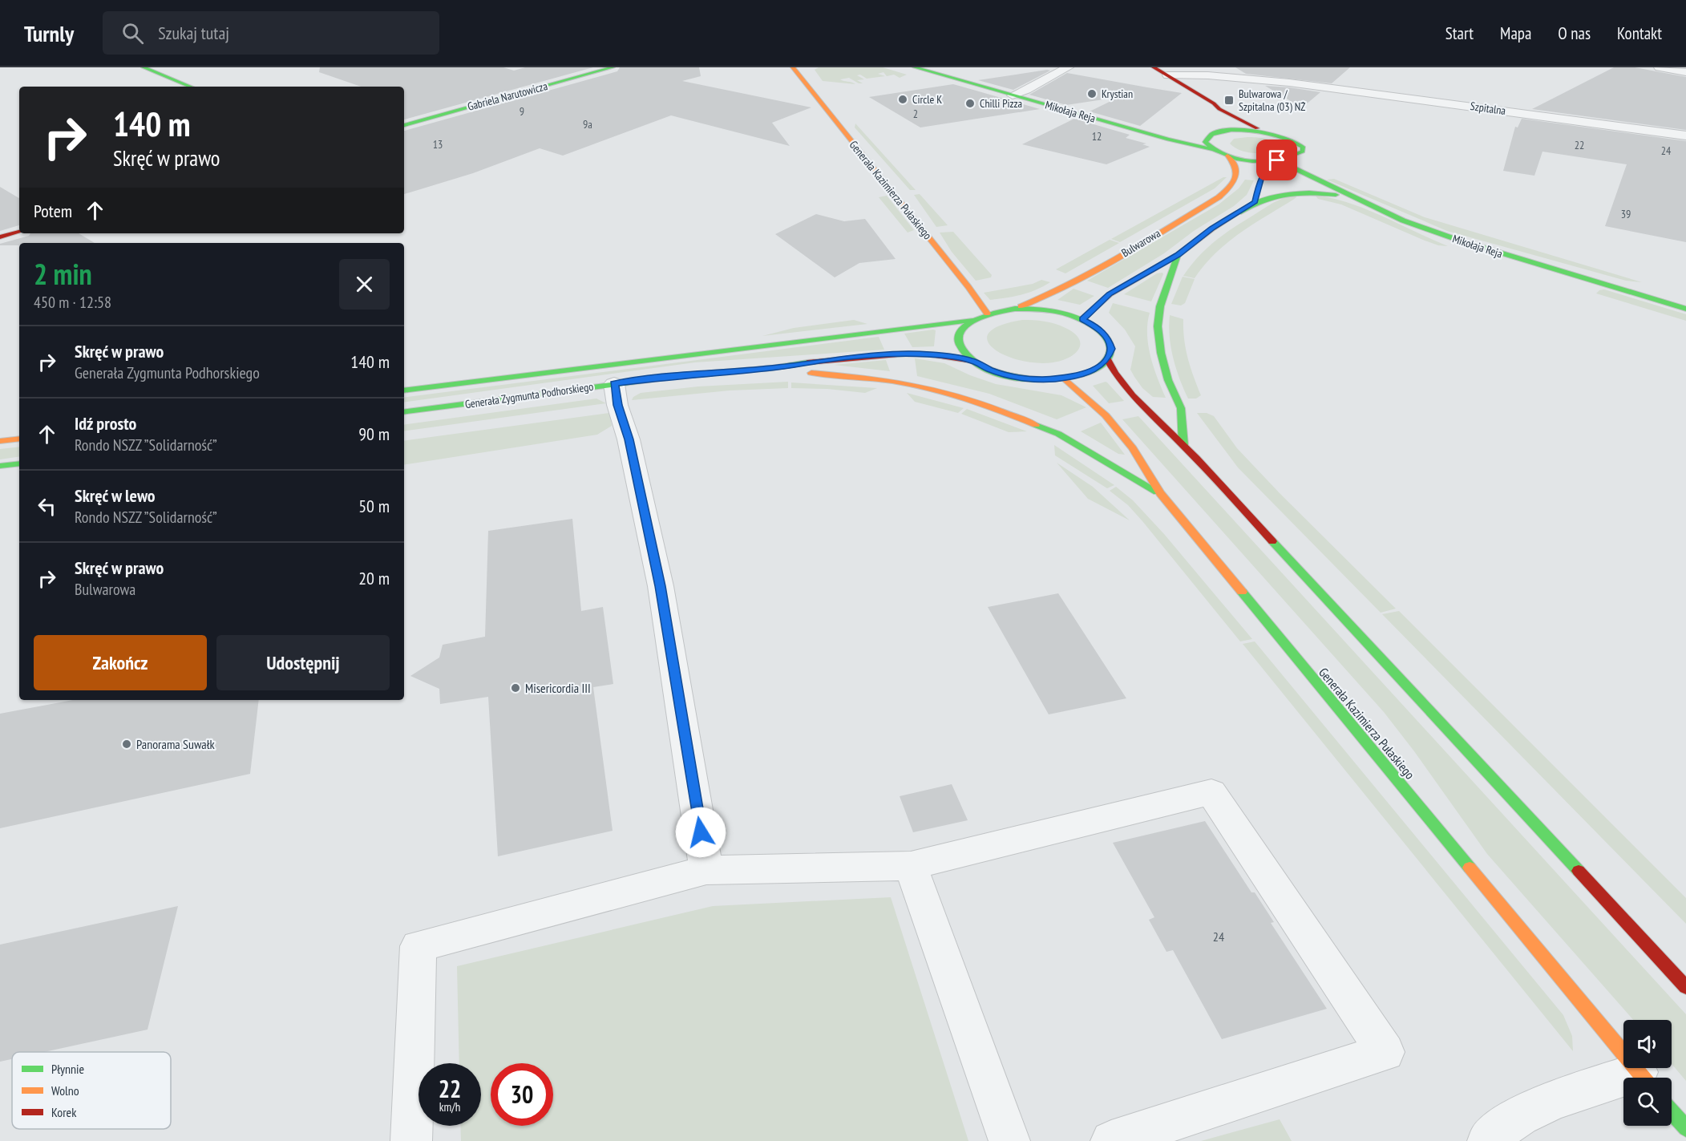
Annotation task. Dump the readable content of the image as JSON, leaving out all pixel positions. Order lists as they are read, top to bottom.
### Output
{
  "streets": {
    "main road": [
      "Gabriela Narutowicza",
      "Mikołaja Reja",
      "Generała Kazimierza Pułaskiego",
      "Bulwarowa",
      "Generała Zygmunta Podhorskiego"
    ],
    "street": ["Szpitalna"]
  },
  "crossings": [
    ["Mikołaja Reja", "Bulwarowa"],
    ["Generała Kazimierza Pułaskiego", "Generała Zygmunta Podhorskiego"]
  ],
  "places": {
    "other": [
      "Krystian",
      "Circle K",
      "Chilli Pizza",
      "Misericordia III",
      "Panorama Suwałk"
    ],
    "transit": ["Bulwarowa / Szpitalna (03) NŻ"]
  },
  "house_numbers": [
    "9",
    "2",
    "9a",
    "12",
    "13",
    "22",
    "24",
    "39",
    "24"
  ],
  "legend": ["Płynnie", "Wolno", "Korek"],
  "page": {
    "header": "Turnly",
    "search": "Szukaj tutaj",
    "nav": [
      "Start",
      "Mapa",
      "O nas",
      "Kontakt"
    ],
    "turn": ["140 m", "Skręć w prawo"],
    "then": "Potem",
    "heading": ["2 min", "450 m · 12:58"],
    "list": [
      {
        "name": "Skręć w prawo",
        "note": "Generała Zygmunta Podhorskiego",
        "value": "140 m"
      },
      {
        "name": "Idź prosto",
        "note": "Rondo NSZZ ”Solidarność”",
        "value": "90 m"
      },
      {
        "name": "Skręć w lewo",
        "note": "Rondo NSZZ ”Solidarność”",
        "value": "50 m"
      },
      {
        "name": "Skręć w prawo",
        "note": "Bulwarowa",
        "value": "20 m"
      }
    ],
    "buttons": ["Zakończ", "Udostępnij"],
    "speed": "22 km/h",
    "limit": "30"
  }
}
